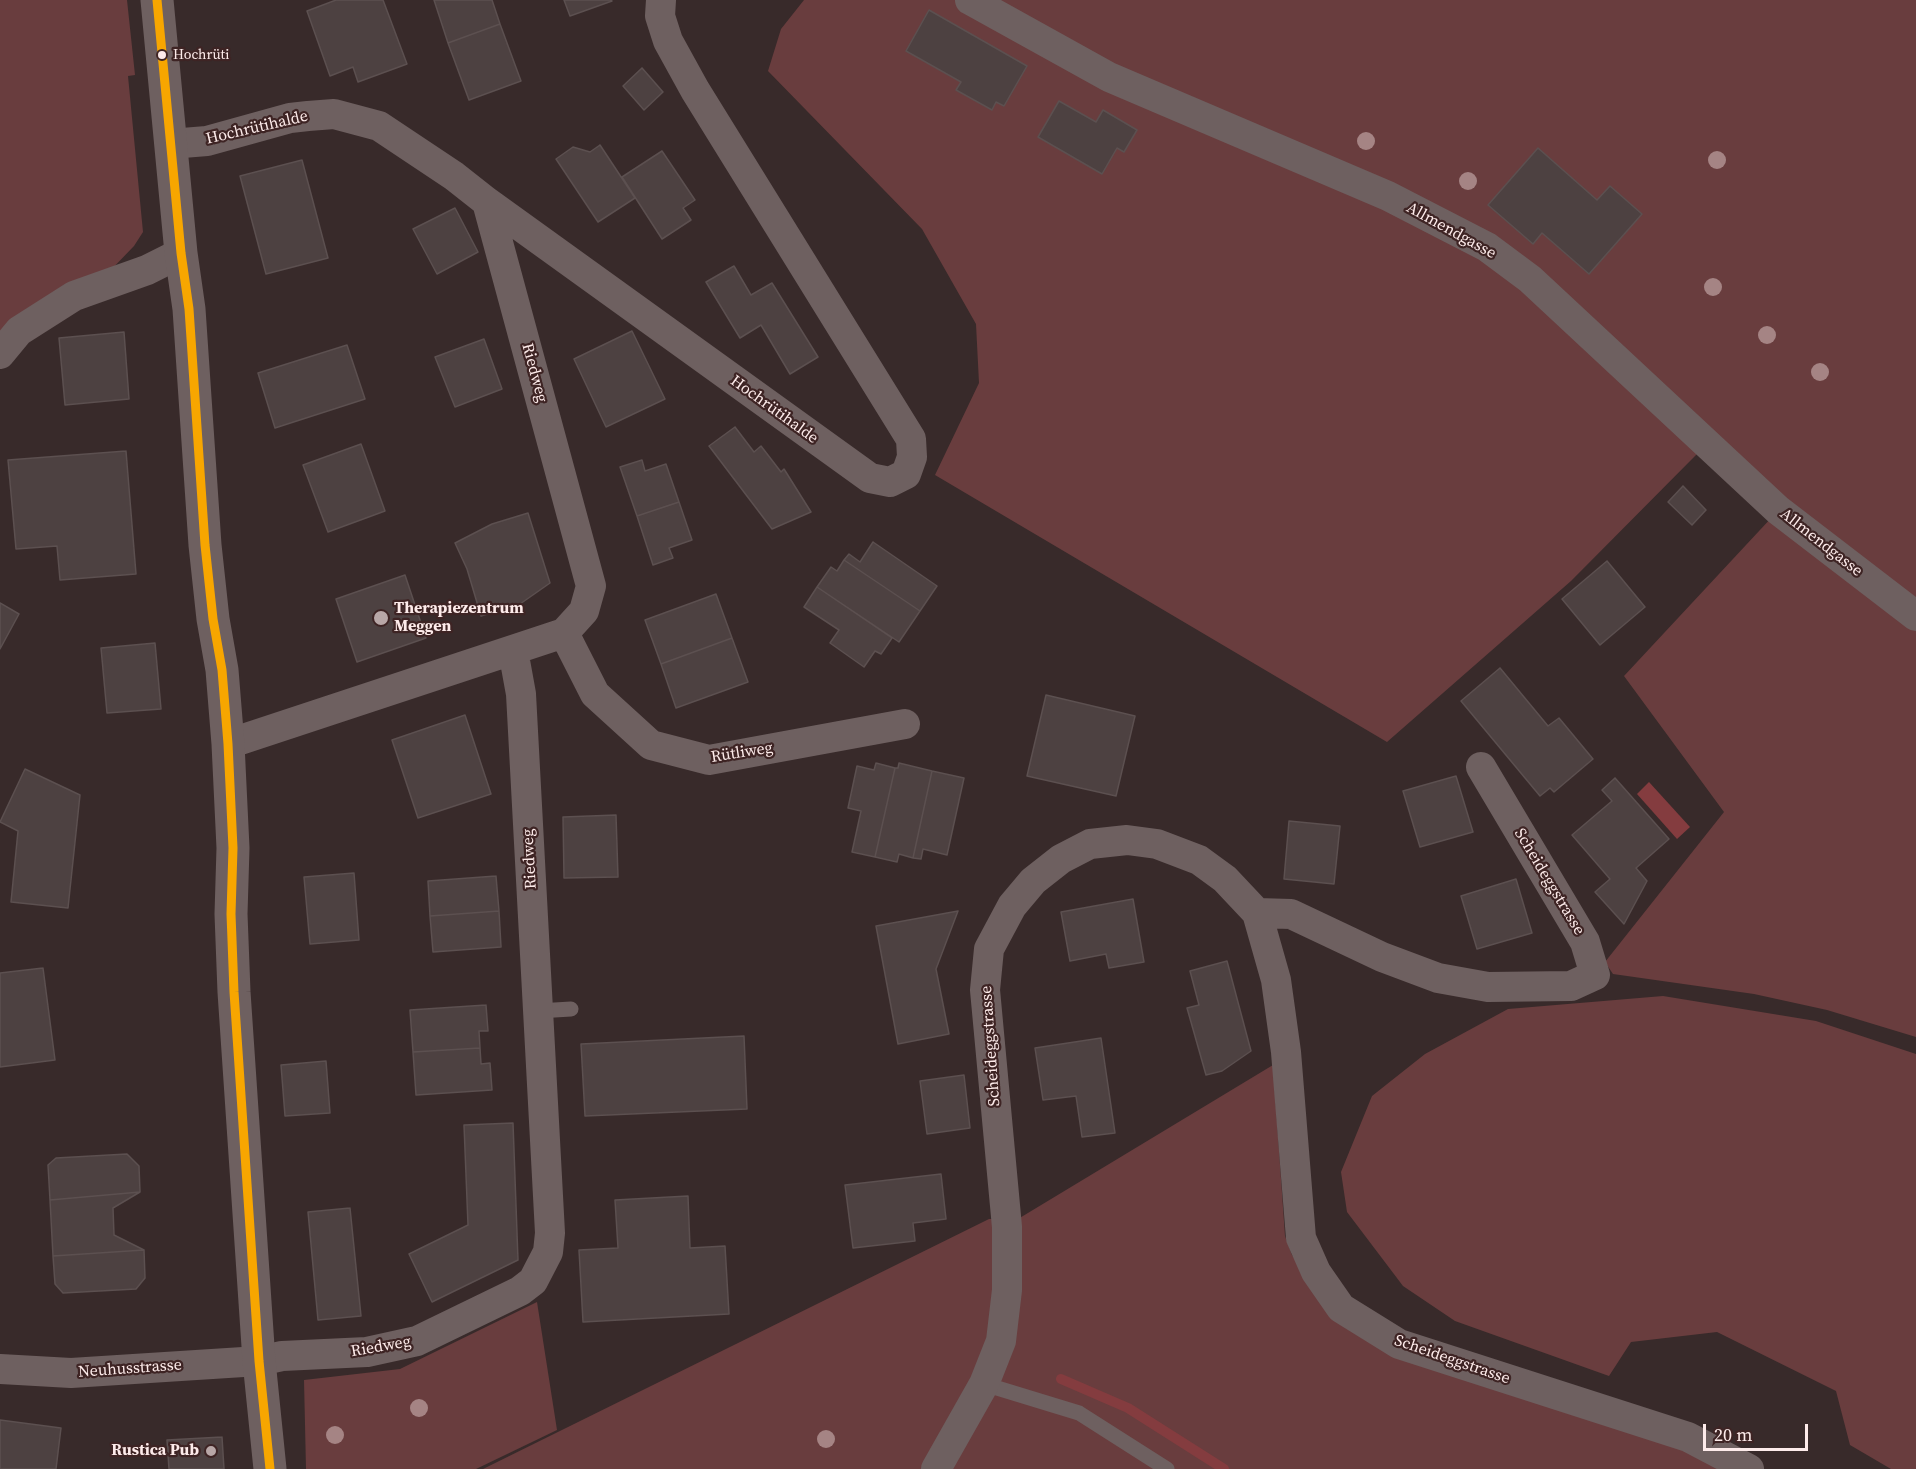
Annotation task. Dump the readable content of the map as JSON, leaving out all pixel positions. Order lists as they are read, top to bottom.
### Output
{
  "streets": {
    "street": [
      "Hochrütihalde",
      "Allmendgasse",
      "Riedweg",
      "Rütliweg",
      "Scheideggstrasse",
      "Neuhusstrasse"
    ]
  },
  "crossings": [
    ["Hochrütihalde", "Riedweg"],
    ["Riedweg", "Rütliweg"],
    ["Riedweg", "Neuhusstrasse"]
  ],
  "places": ["Hochrüti", "Therapiezentrum Meggen", "Rustica Pub"],
  "scale_bar": "20 m"
}
